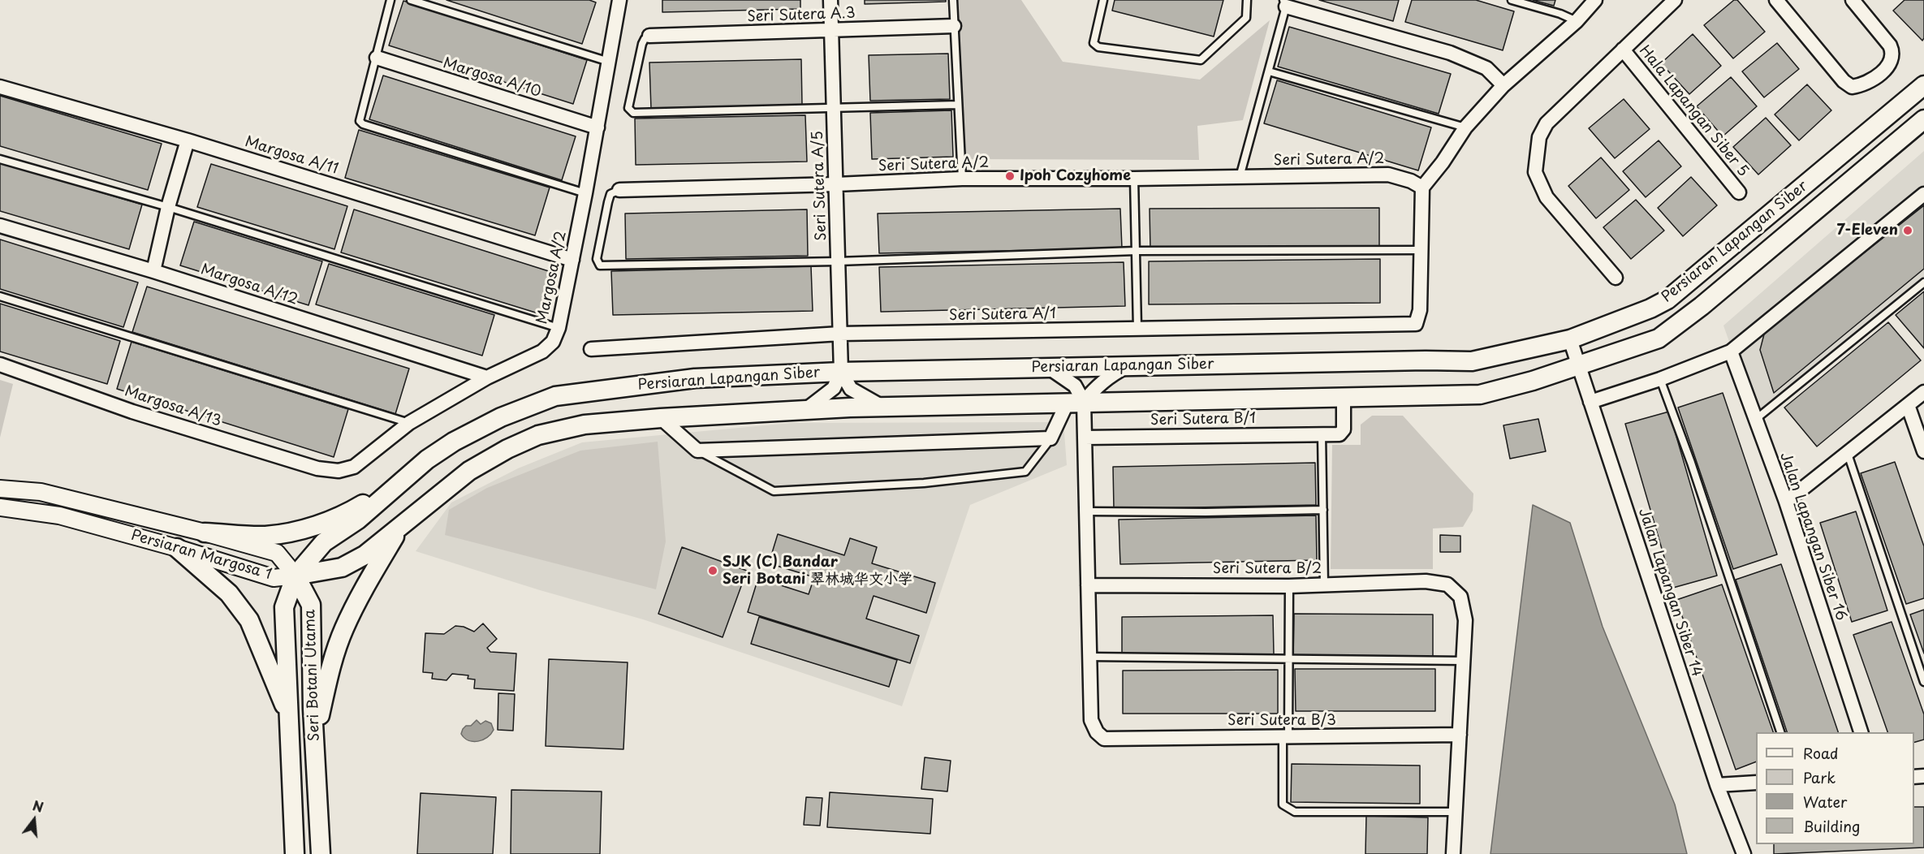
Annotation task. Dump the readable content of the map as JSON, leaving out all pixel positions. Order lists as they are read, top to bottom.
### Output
{
  "streets": {
    "main road": ["Persiaran Lapangan Siber", "Seri Botani Utama"],
    "street": [
      "Seri Sutera A.3",
      "Margosa A/10",
      "Hala Lapangan Siber 5",
      "Margosa A/11",
      "Seri Sutera A/2",
      "Seri Sutera A/5",
      "Margosa A/2",
      "Margosa A/12",
      "Seri Sutera A/1",
      "Margosa A/13",
      "Seri Sutera B/1",
      "Jalan Lapangan Siber 16",
      "Persiaran Margosa 1",
      "Seri Sutera B/2",
      "Jalan Lapangan Siber 14",
      "Seri Sutera B/3"
    ]
  },
  "crossings": [
    ["Seri Sutera A.3", "Seri Sutera A/5"],
    ["Margosa A/10", "Margosa A/2"],
    ["Margosa A/11", "Margosa A/2"],
    ["Seri Sutera A/2", "Seri Sutera A/5"],
    ["Seri Sutera A/5", "Persiaran Lapangan Siber"],
    ["Seri Sutera A/5", "Seri Sutera A/1"],
    ["Persiaran Lapangan Siber", "Seri Sutera B/1"],
    ["Persiaran Lapangan Siber", "Persiaran Margosa 1"],
    ["Persiaran Lapangan Siber", "Jalan Lapangan Siber 14"],
    ["Persiaran Lapangan Siber", "Seri Botani Utama"],
    ["Margosa A/2", "Margosa A/12"],
    ["Margosa A/2", "Margosa A/13"],
    ["Persiaran Margosa 1", "Seri Botani Utama"]
  ],
  "places": ["Ipoh Cozyhome", "7-Eleven", "SJK (C) Bandar Seri Botani 翠林城华文小学"],
  "legend": [
    "Road",
    "Park",
    "Water",
    "Building"
  ],
  "north": "top"
}
